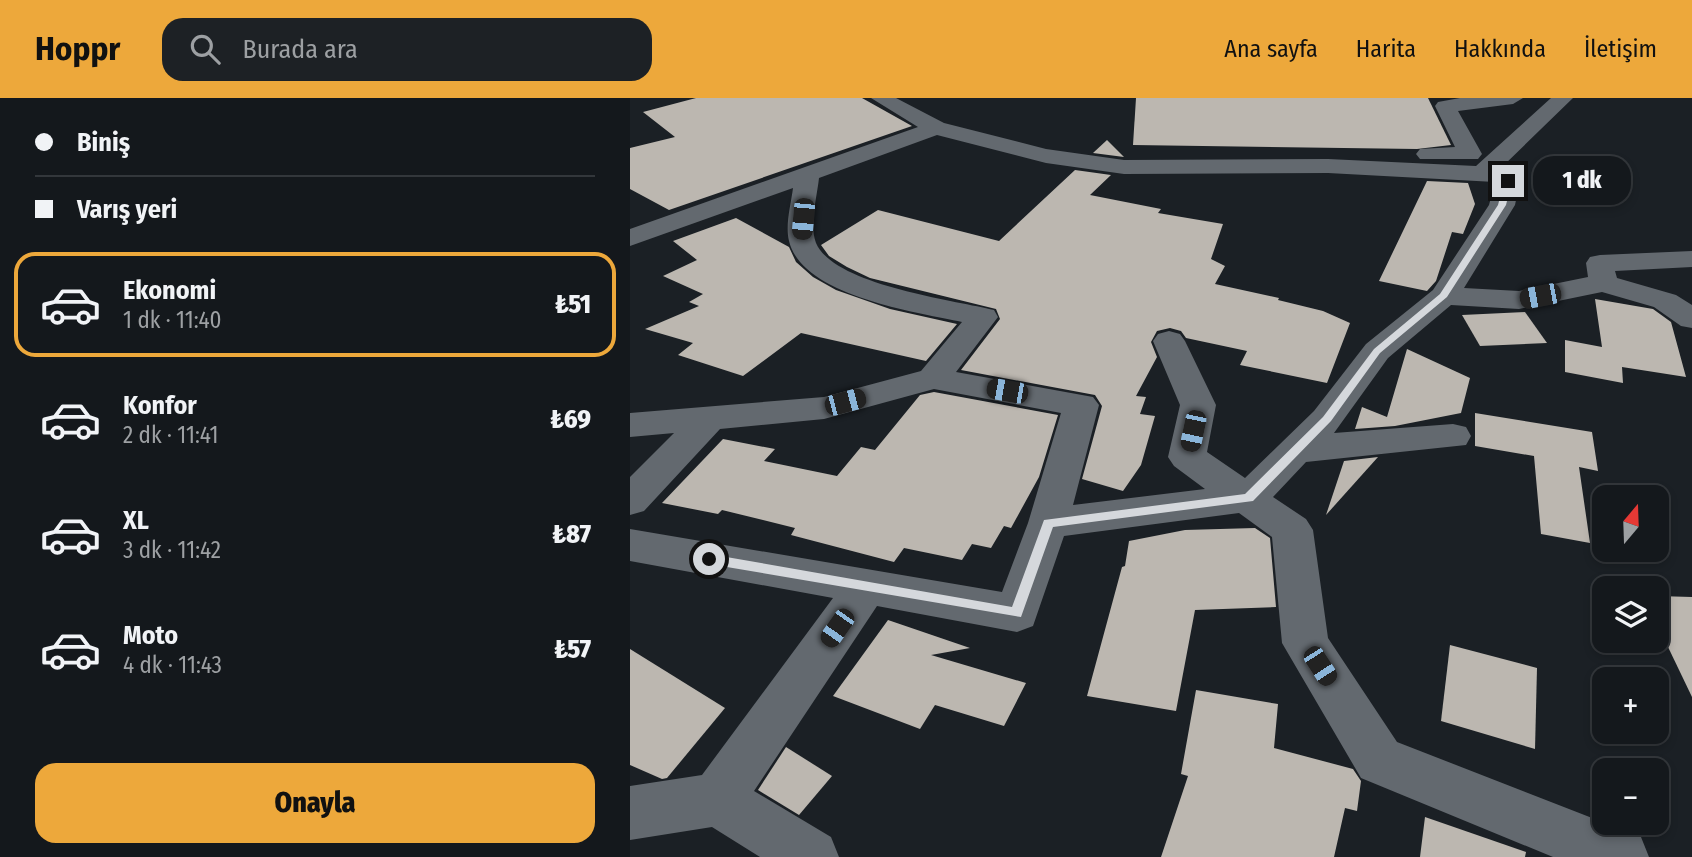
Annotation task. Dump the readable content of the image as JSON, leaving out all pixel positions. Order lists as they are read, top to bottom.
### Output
{
  "north": "top",
  "page": {
    "header": "Hoppr",
    "search": "Burada ara",
    "nav": [
      "Ana sayfa",
      "Harita",
      "Hakkında",
      "İletişim"
    ],
    "banner": ["Biniş", "Varış yeri"],
    "bubble": "1 dk",
    "list": [
      {
        "name": "Ekonomi",
        "note": "1 dk · 11:40",
        "value": "₺51"
      },
      {
        "name": "Konfor",
        "note": "2 dk · 11:41",
        "value": "₺69"
      },
      {
        "name": "XL",
        "note": "3 dk · 11:42",
        "value": "₺87"
      },
      {
        "name": "Moto",
        "note": "4 dk · 11:43",
        "value": "₺57"
      }
    ],
    "map_buttons": ["+", "−"],
    "buttons": "Onayla"
  }
}
